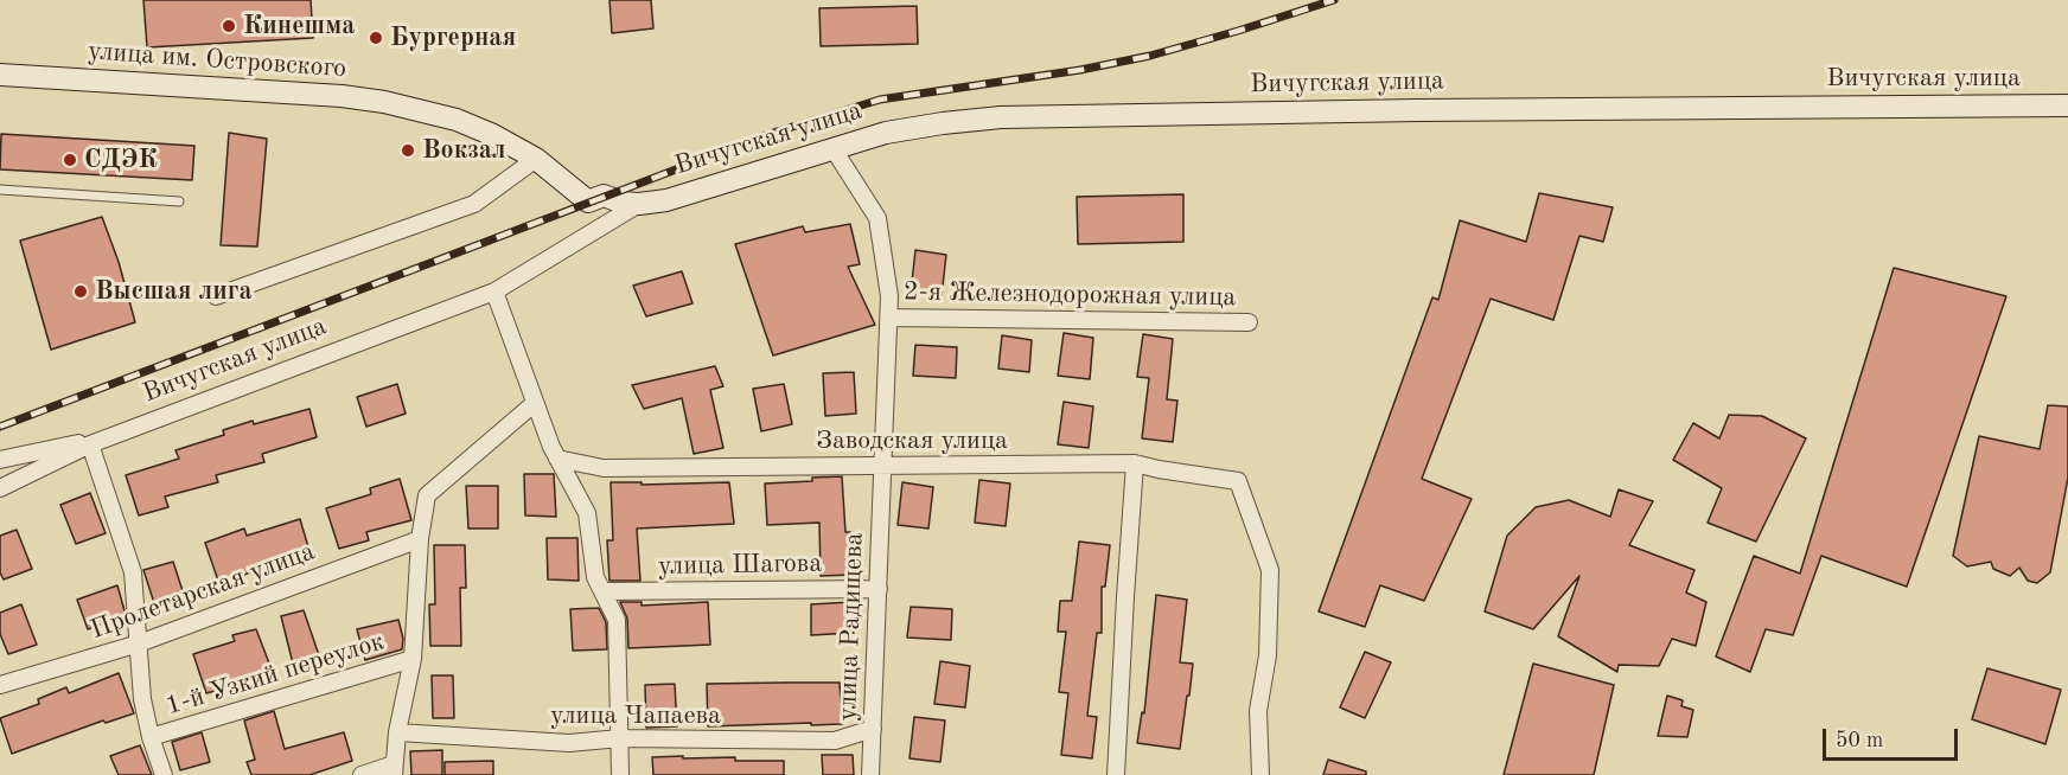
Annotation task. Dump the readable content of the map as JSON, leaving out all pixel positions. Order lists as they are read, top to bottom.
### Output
{
  "streets": {
    "main road": ["улица им. Островского", "Вичугская улица"],
    "street": [
      "2-я Железнодорожная улица",
      "Заводская улица",
      "улица Шагова",
      "Пролетарская улица",
      "улица Радищева",
      "1-й Узкий переулок",
      "улица Чапаева"
    ]
  },
  "crossings": [
    ["улица им. Островского", "Вичугская улица"],
    ["Вичугская улица", "улица Радищева"],
    ["2-я Железнодорожная улица", "улица Радищева"],
    ["Заводская улица", "улица Радищева"],
    ["улица Шагова", "улица Радищева"],
    ["улица Радищева", "улица Чапаева"]
  ],
  "places": [
    "Кинешма",
    "Бургерная",
    "Вокзал",
    "СДЭК",
    "Высшая лига"
  ],
  "scale_bar": "50 m"
}
